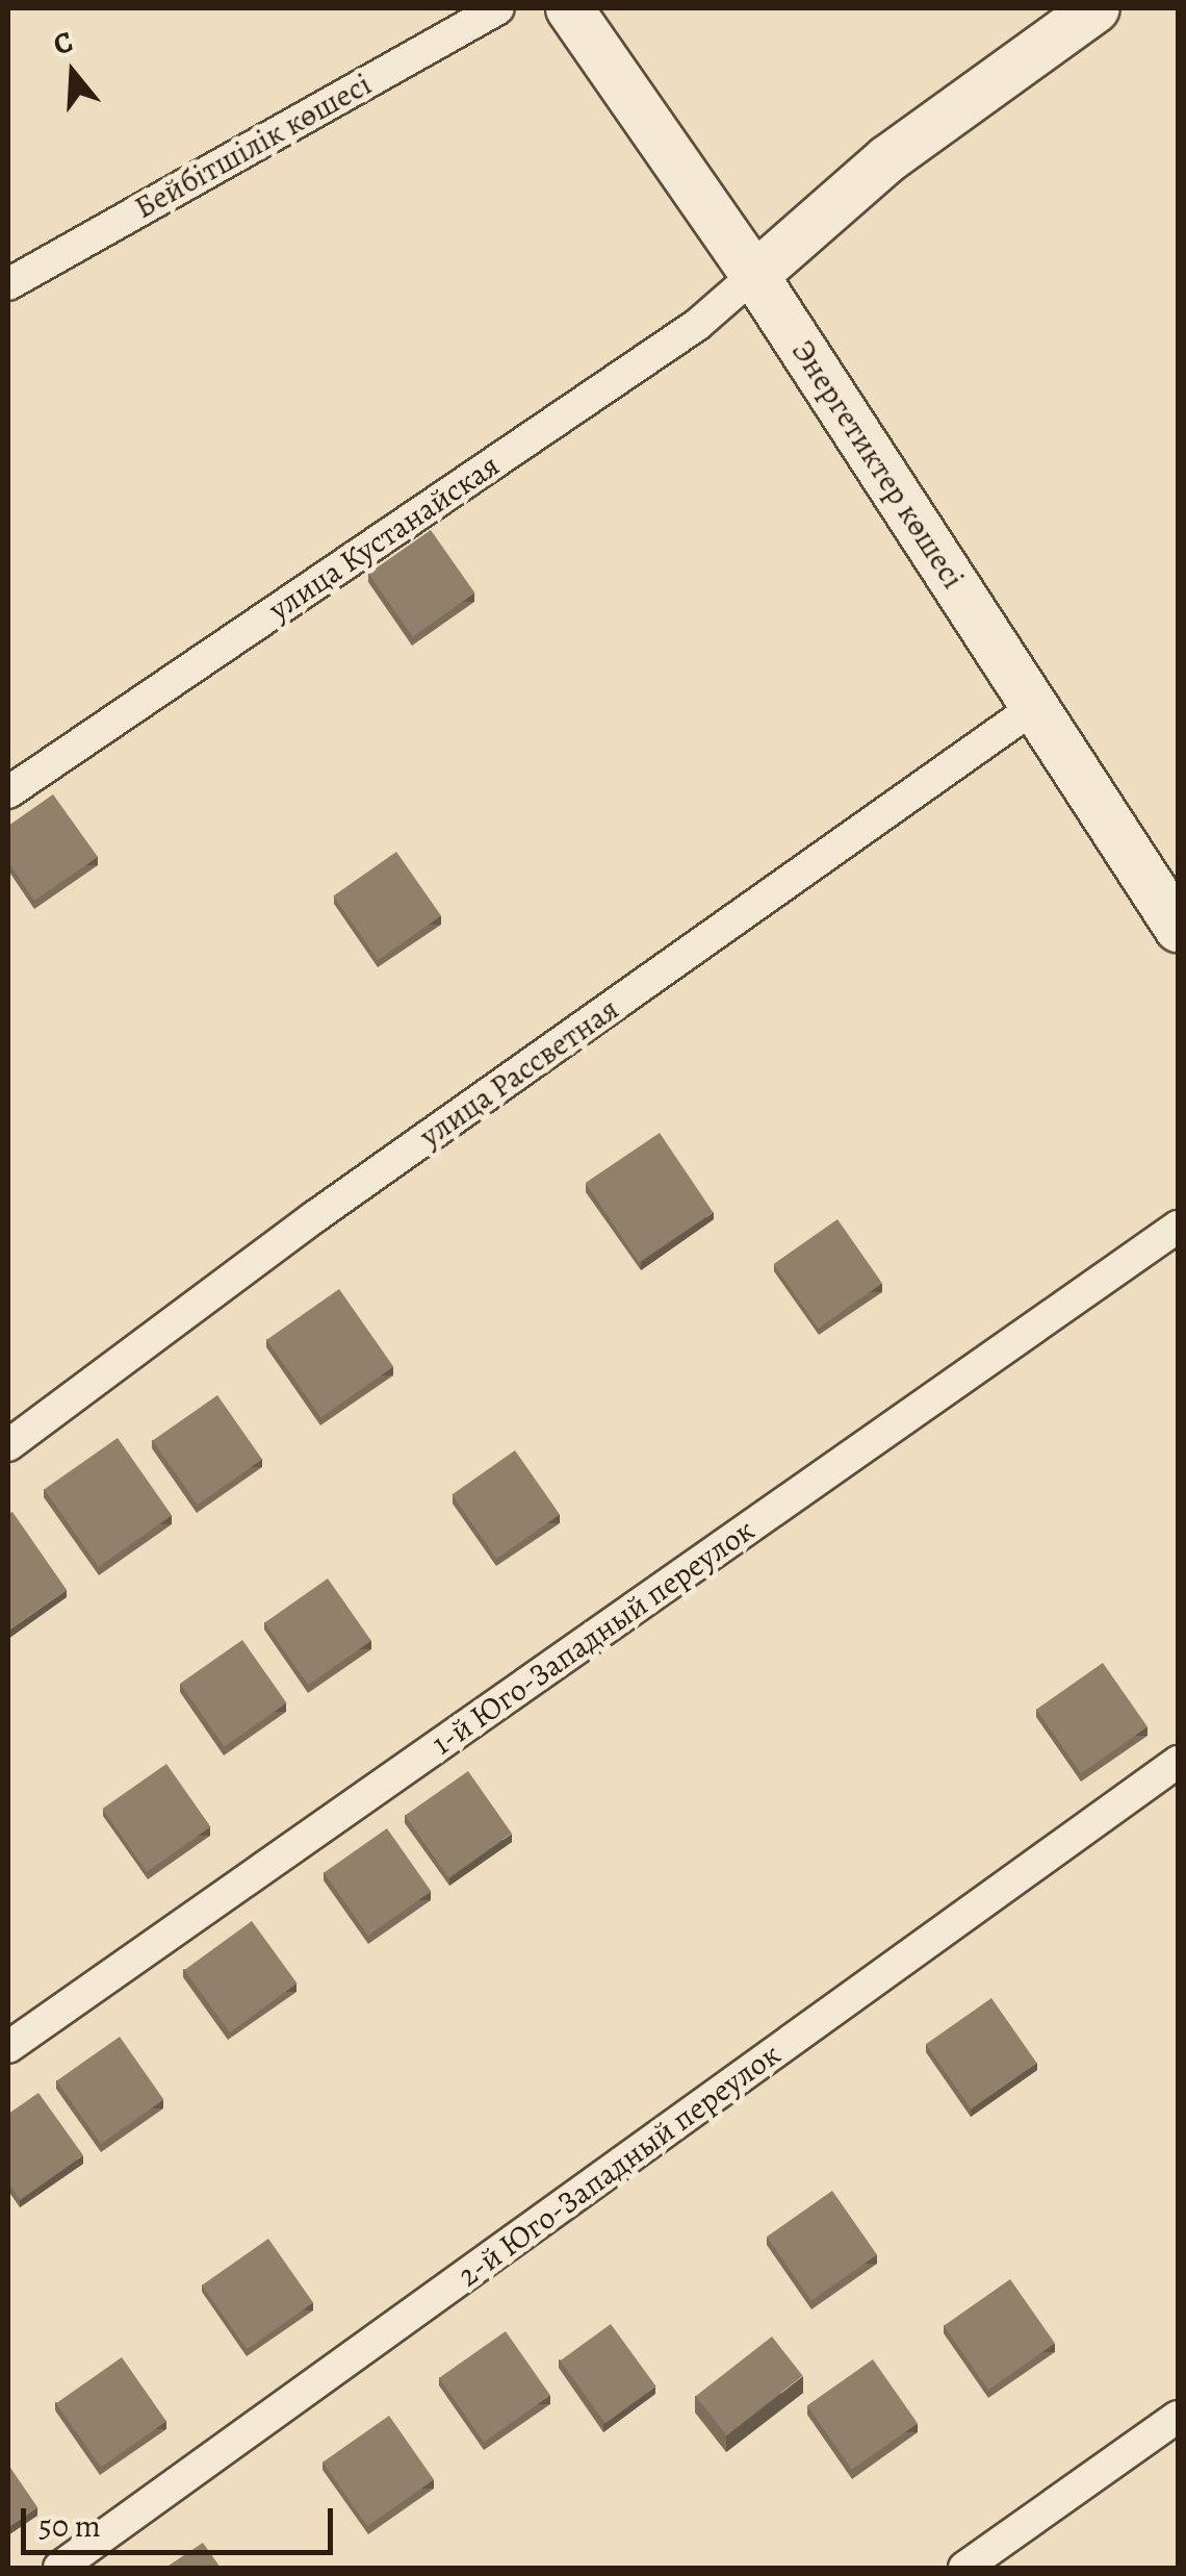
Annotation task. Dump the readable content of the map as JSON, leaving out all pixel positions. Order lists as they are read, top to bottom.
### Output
{
  "streets": {
    "main road": ["Энергетиктер көшесі"],
    "street": [
      "Бейбітшілік көшесі",
      "улица Кустанайская",
      "улица Рассветная",
      "1-й Юго-Западный переулок",
      "2-й Юго-Западный переулок"
    ]
  },
  "crossings": [
    ["Энергетиктер көшесі", "улица Кустанайская"],
    ["Энергетиктер көшесі", "улица Рассветная"]
  ],
  "scale_bar": "50 m",
  "north": "top"
}
